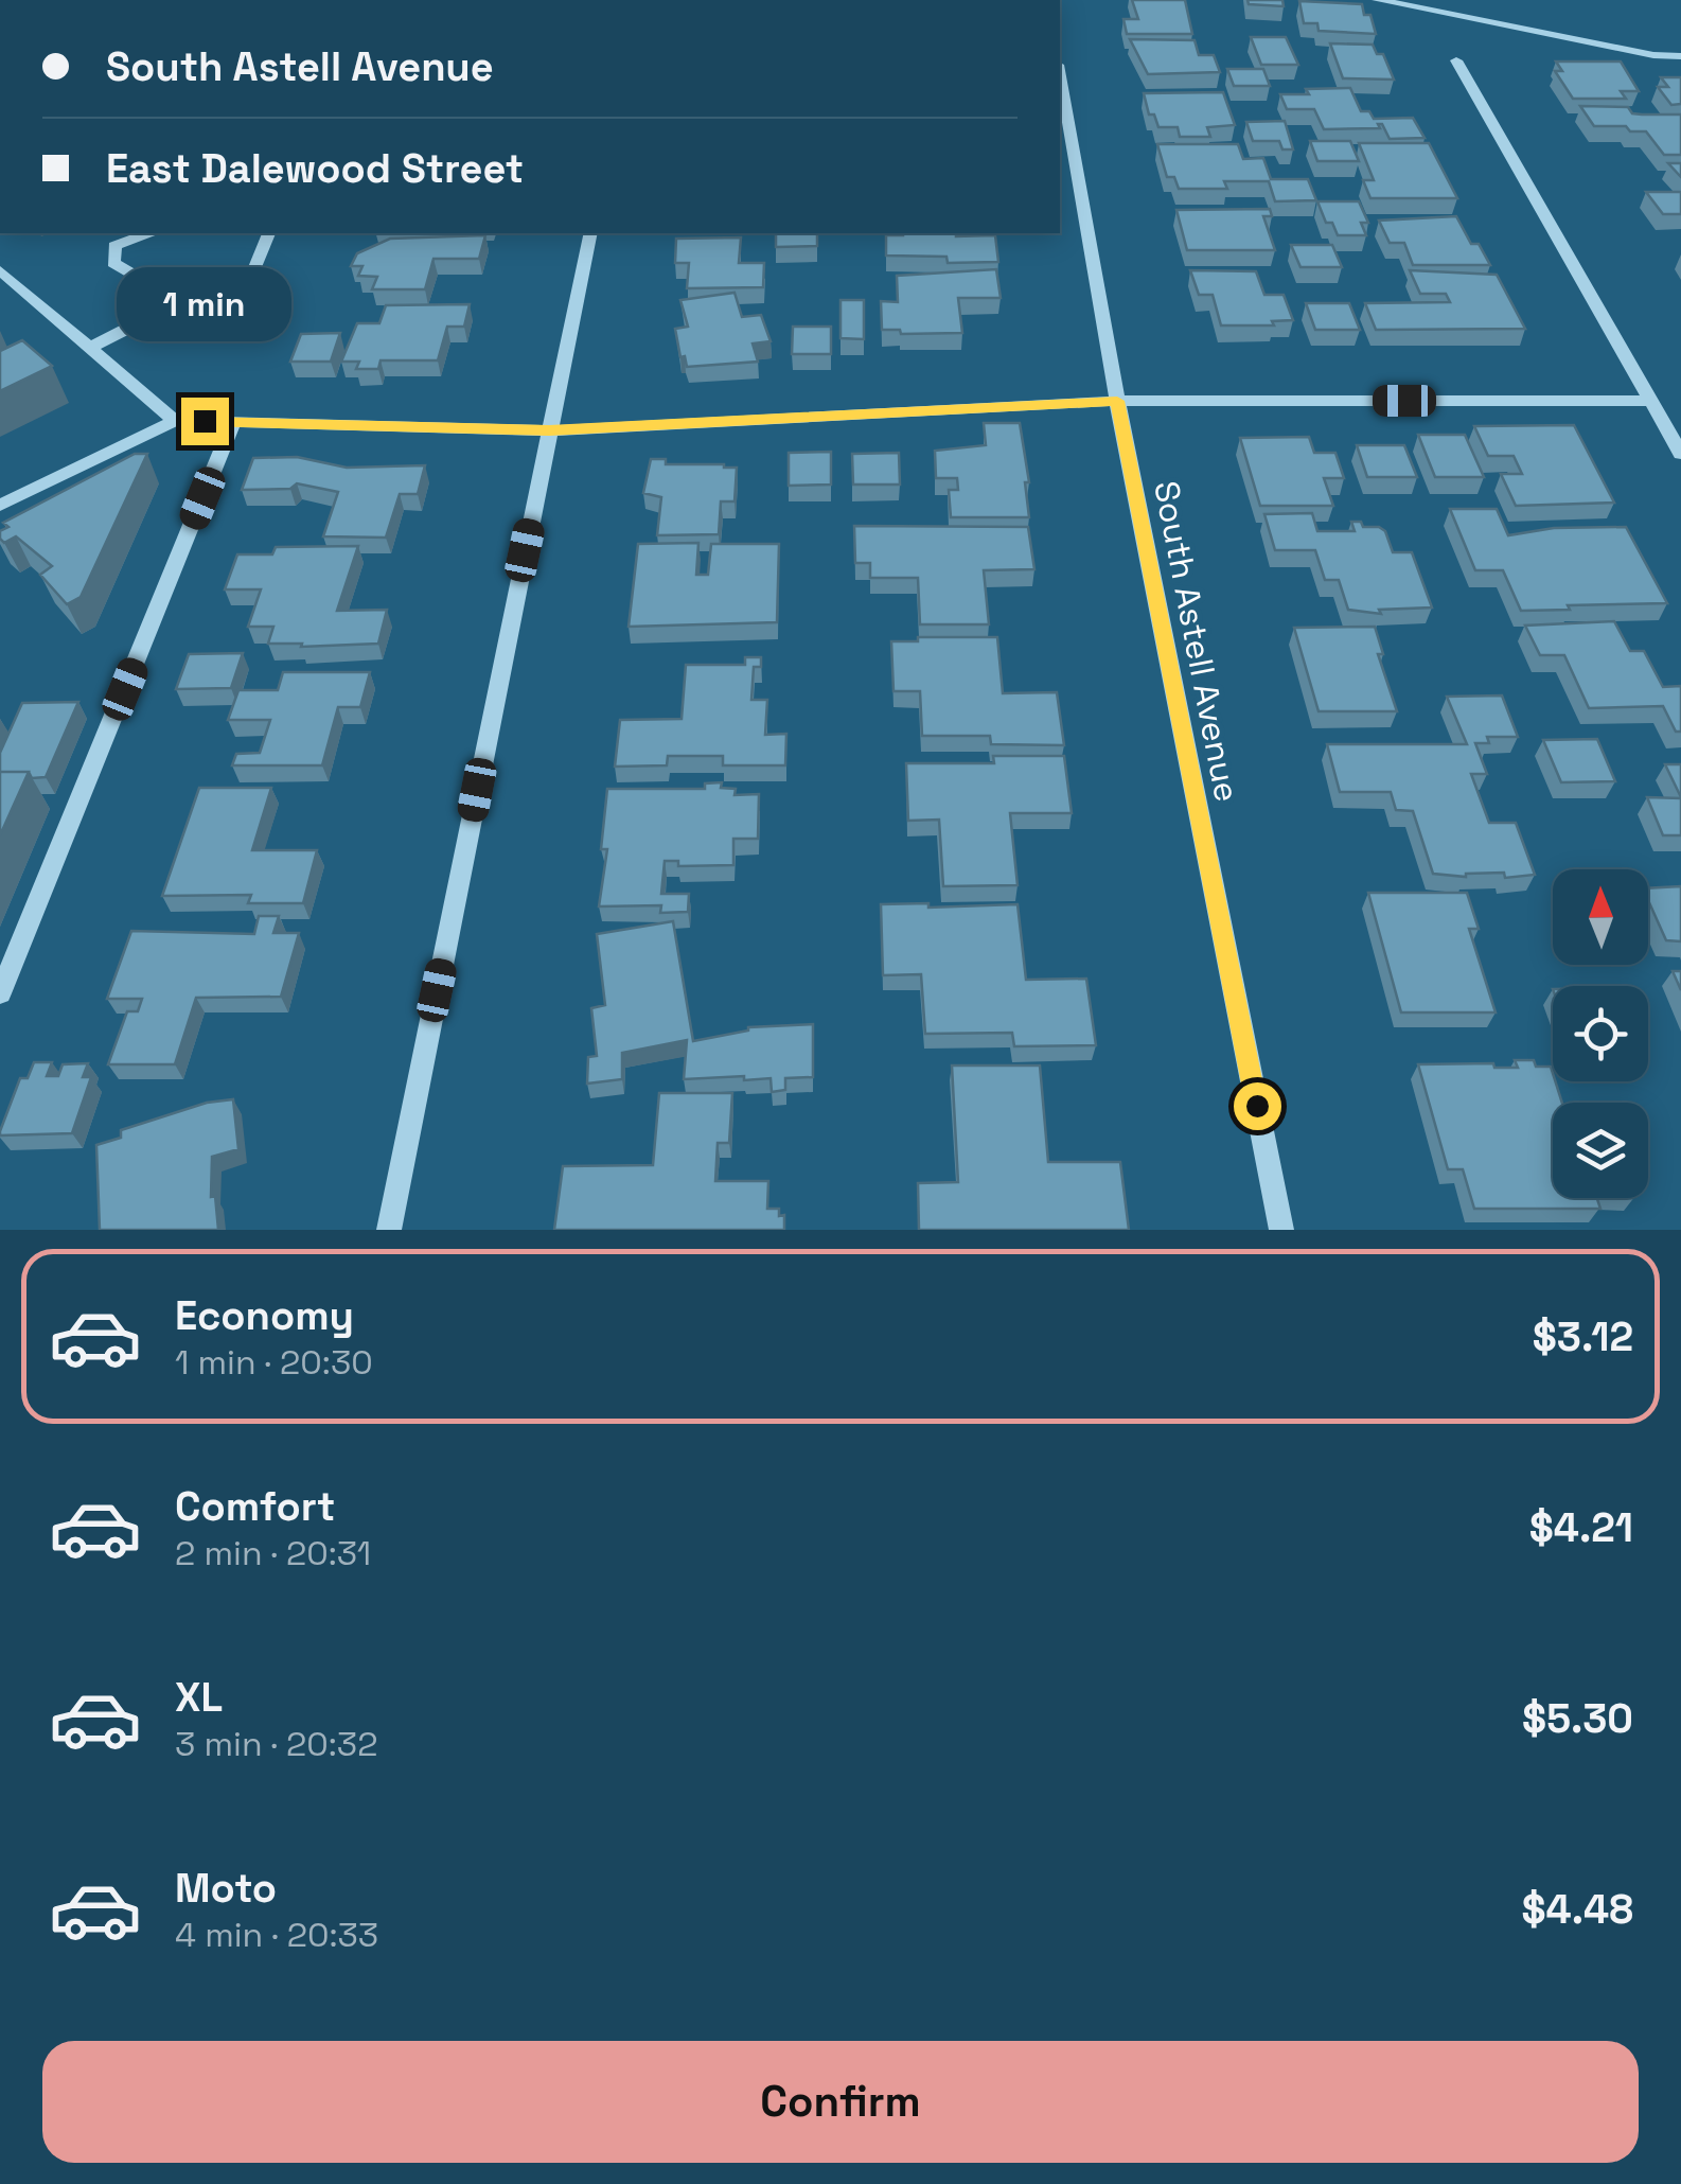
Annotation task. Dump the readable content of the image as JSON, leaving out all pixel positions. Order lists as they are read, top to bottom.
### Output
{
  "streets": {
    "street": ["South Astell Avenue"]
  },
  "north": "top",
  "page": {
    "banner": ["South Astell Avenue", "East Dalewood Street"],
    "bubble": "1 min",
    "list": [
      {
        "name": "Economy",
        "note": "1 min · 20:30",
        "value": "$3.12"
      },
      {
        "name": "Comfort",
        "note": "2 min · 20:31",
        "value": "$4.21"
      },
      {
        "name": "XL",
        "note": "3 min · 20:32",
        "value": "$5.30"
      },
      {
        "name": "Moto",
        "note": "4 min · 20:33",
        "value": "$4.48"
      }
    ],
    "buttons": "Confirm"
  }
}
